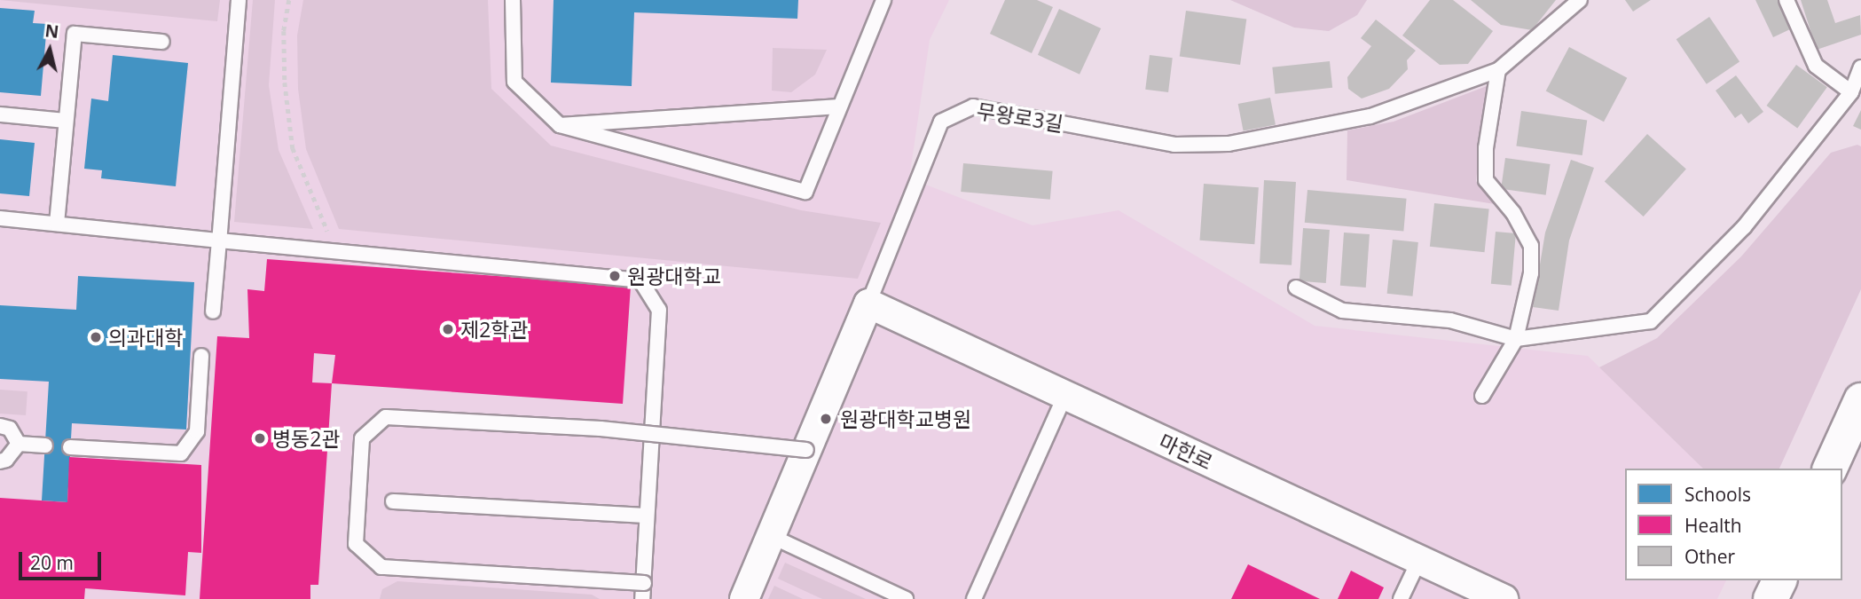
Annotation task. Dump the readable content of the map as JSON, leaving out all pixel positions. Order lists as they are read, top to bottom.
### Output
{
  "streets": {
    "street": ["무왕로3길", "마한로"]
  },
  "crossings": [
    ["무왕로3길", "마한로"]
  ],
  "places": [
    "원광대학교",
    "제2학관",
    "의과대학",
    "원광대학교병원",
    "병동2관"
  ],
  "legend": ["Schools", "Health", "Other"],
  "scale_bar": "20 m",
  "north": "top"
}
